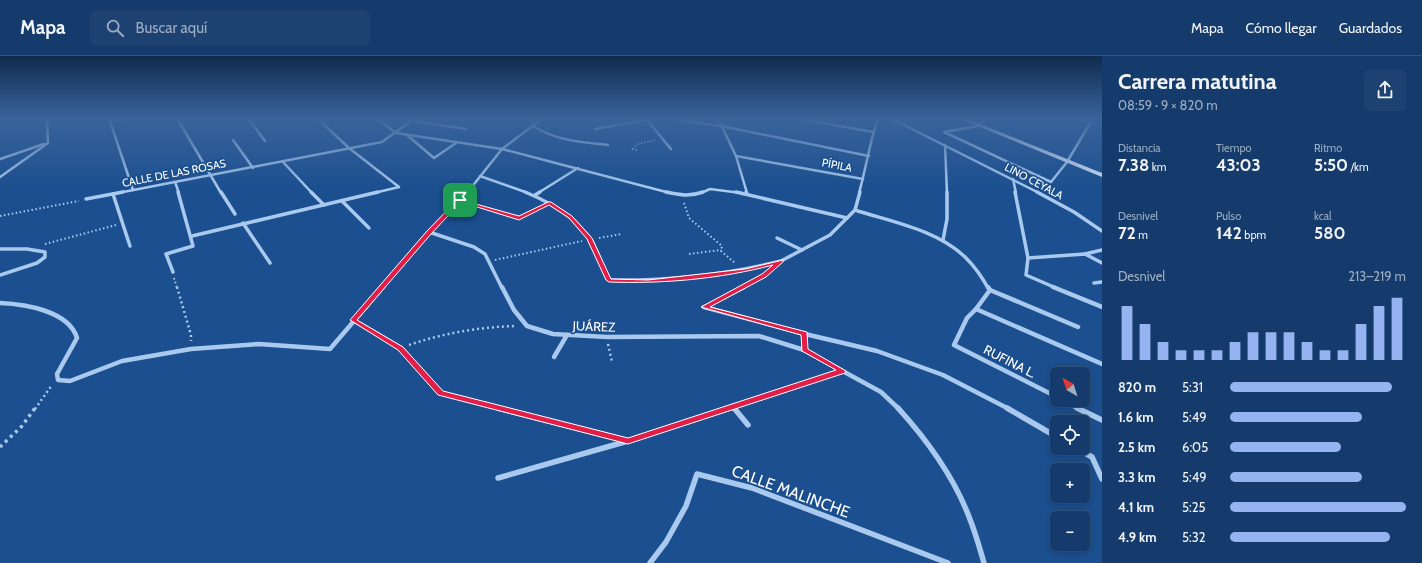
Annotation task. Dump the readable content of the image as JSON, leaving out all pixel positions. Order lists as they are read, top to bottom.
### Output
{
  "streets": {
    "street": [
      "PÍPILA",
      "CALLE DE LAS ROSAS",
      "LINO CEYALA",
      "JUÁREZ",
      "RUFINA L.",
      "CALLE MALINCHE"
    ]
  },
  "north": "top left",
  "page": {
    "header": "Mapa",
    "search": "Buscar aquí",
    "nav": ["Mapa", "Cómo llegar", "Guardados"],
    "heading": ["Carrera matutina", "08:59 · 9 × 820 m"],
    "stats": [
      ["Distancia", "7.38 km"],
      ["Tiempo", "43:03"],
      ["Ritmo", "5:50 /km"],
      ["Desnivel", "72 m"],
      ["Pulso", "142 bpm"],
      ["kcal", "580"]
    ],
    "chart": ["Desnivel", "213–219 m"],
    "map_buttons": ["+", "−"],
    "list": [
      {
        "name": "820 m",
        "note": "5:31"
      },
      {
        "name": "1.6 km",
        "note": "5:49"
      },
      {
        "name": "2.5 km",
        "note": "6:05"
      },
      {
        "name": "3.3 km",
        "note": "5:49"
      },
      {
        "name": "4.1 km",
        "note": "5:25"
      },
      {
        "name": "4.9 km",
        "note": "5:32"
      }
    ]
  }
}
